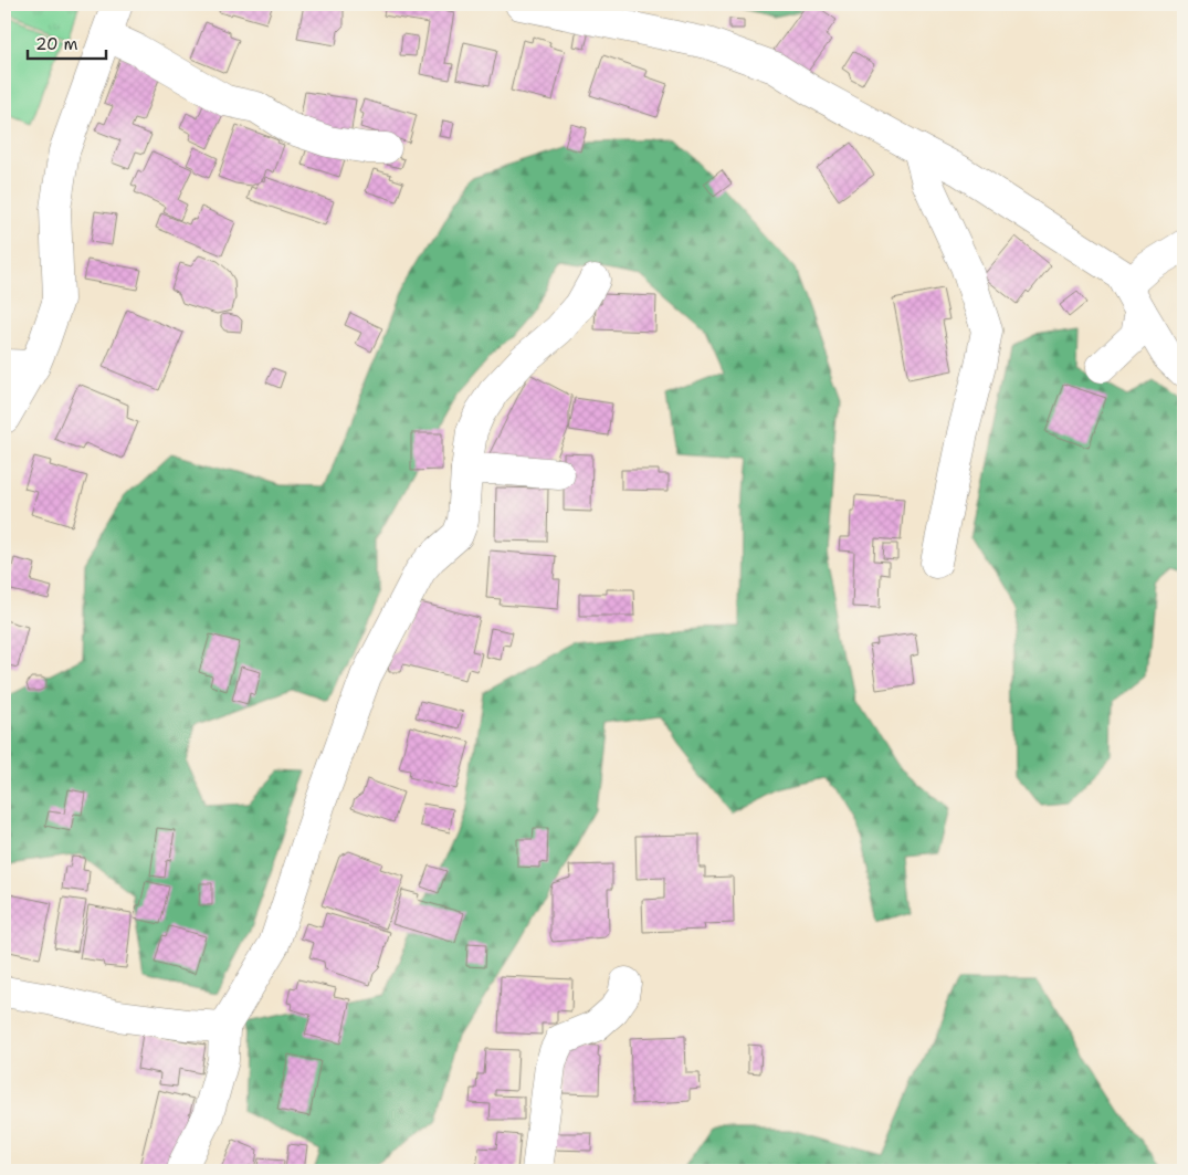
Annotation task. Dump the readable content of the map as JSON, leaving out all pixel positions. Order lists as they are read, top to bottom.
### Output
{
  "scale_bar": "20 m"
}
